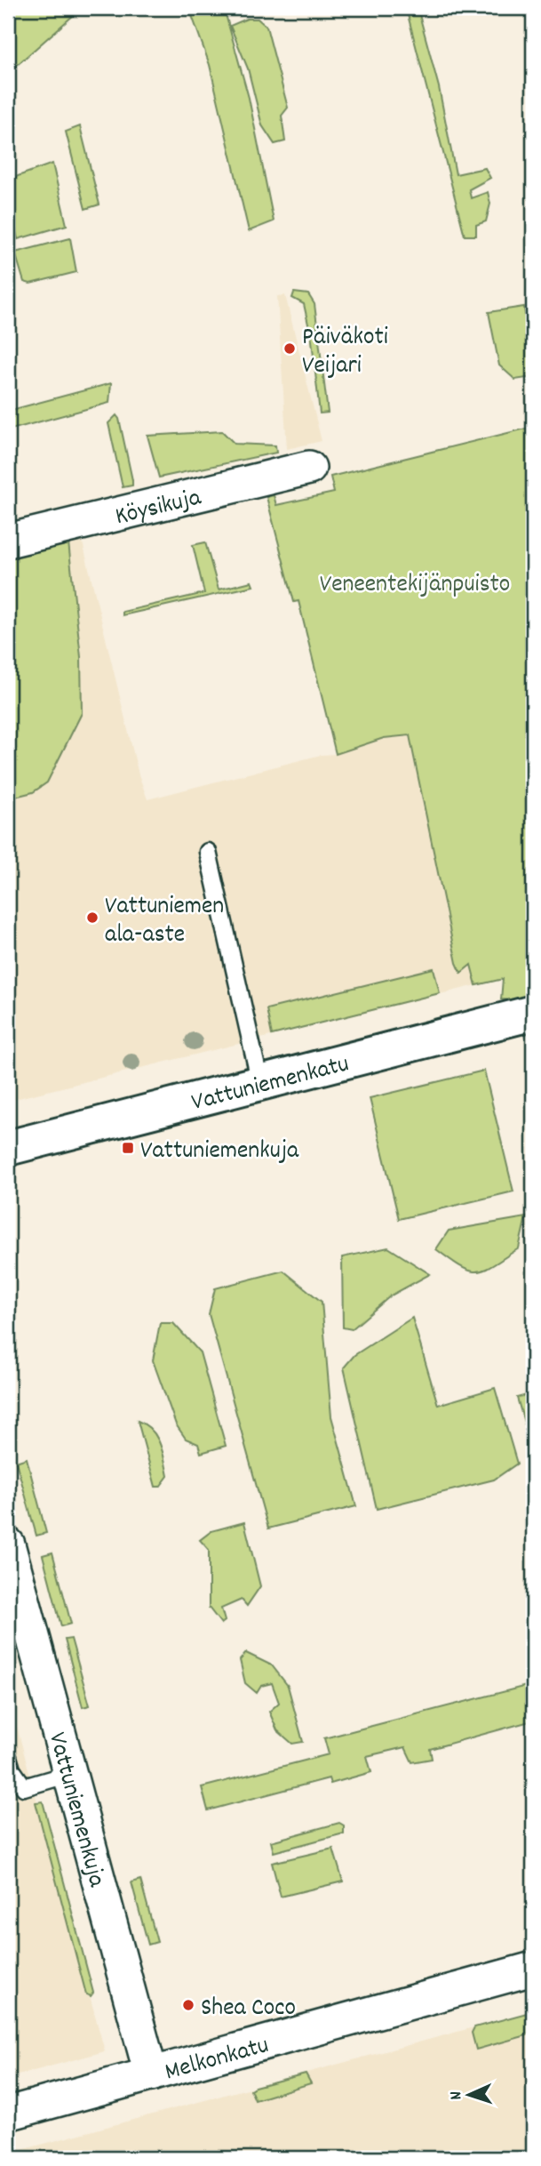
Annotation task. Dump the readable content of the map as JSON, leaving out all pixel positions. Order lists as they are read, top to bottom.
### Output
{
  "streets": {
    "street": [
      "Köysikuja",
      "Vattuniemenkatu",
      "Vattuniemenkuja",
      "Melkonkatu"
    ]
  },
  "crossings": [
    ["Vattuniemenkuja", "Melkonkatu"]
  ],
  "parks": ["Veneentekijänpuisto"],
  "places": {
    "other": ["Päiväkoti Veijari", "Vattuniemen ala-aste", "Shea Coco"],
    "transit": ["Vattuniemenkuja"]
  },
  "north": "left"
}
